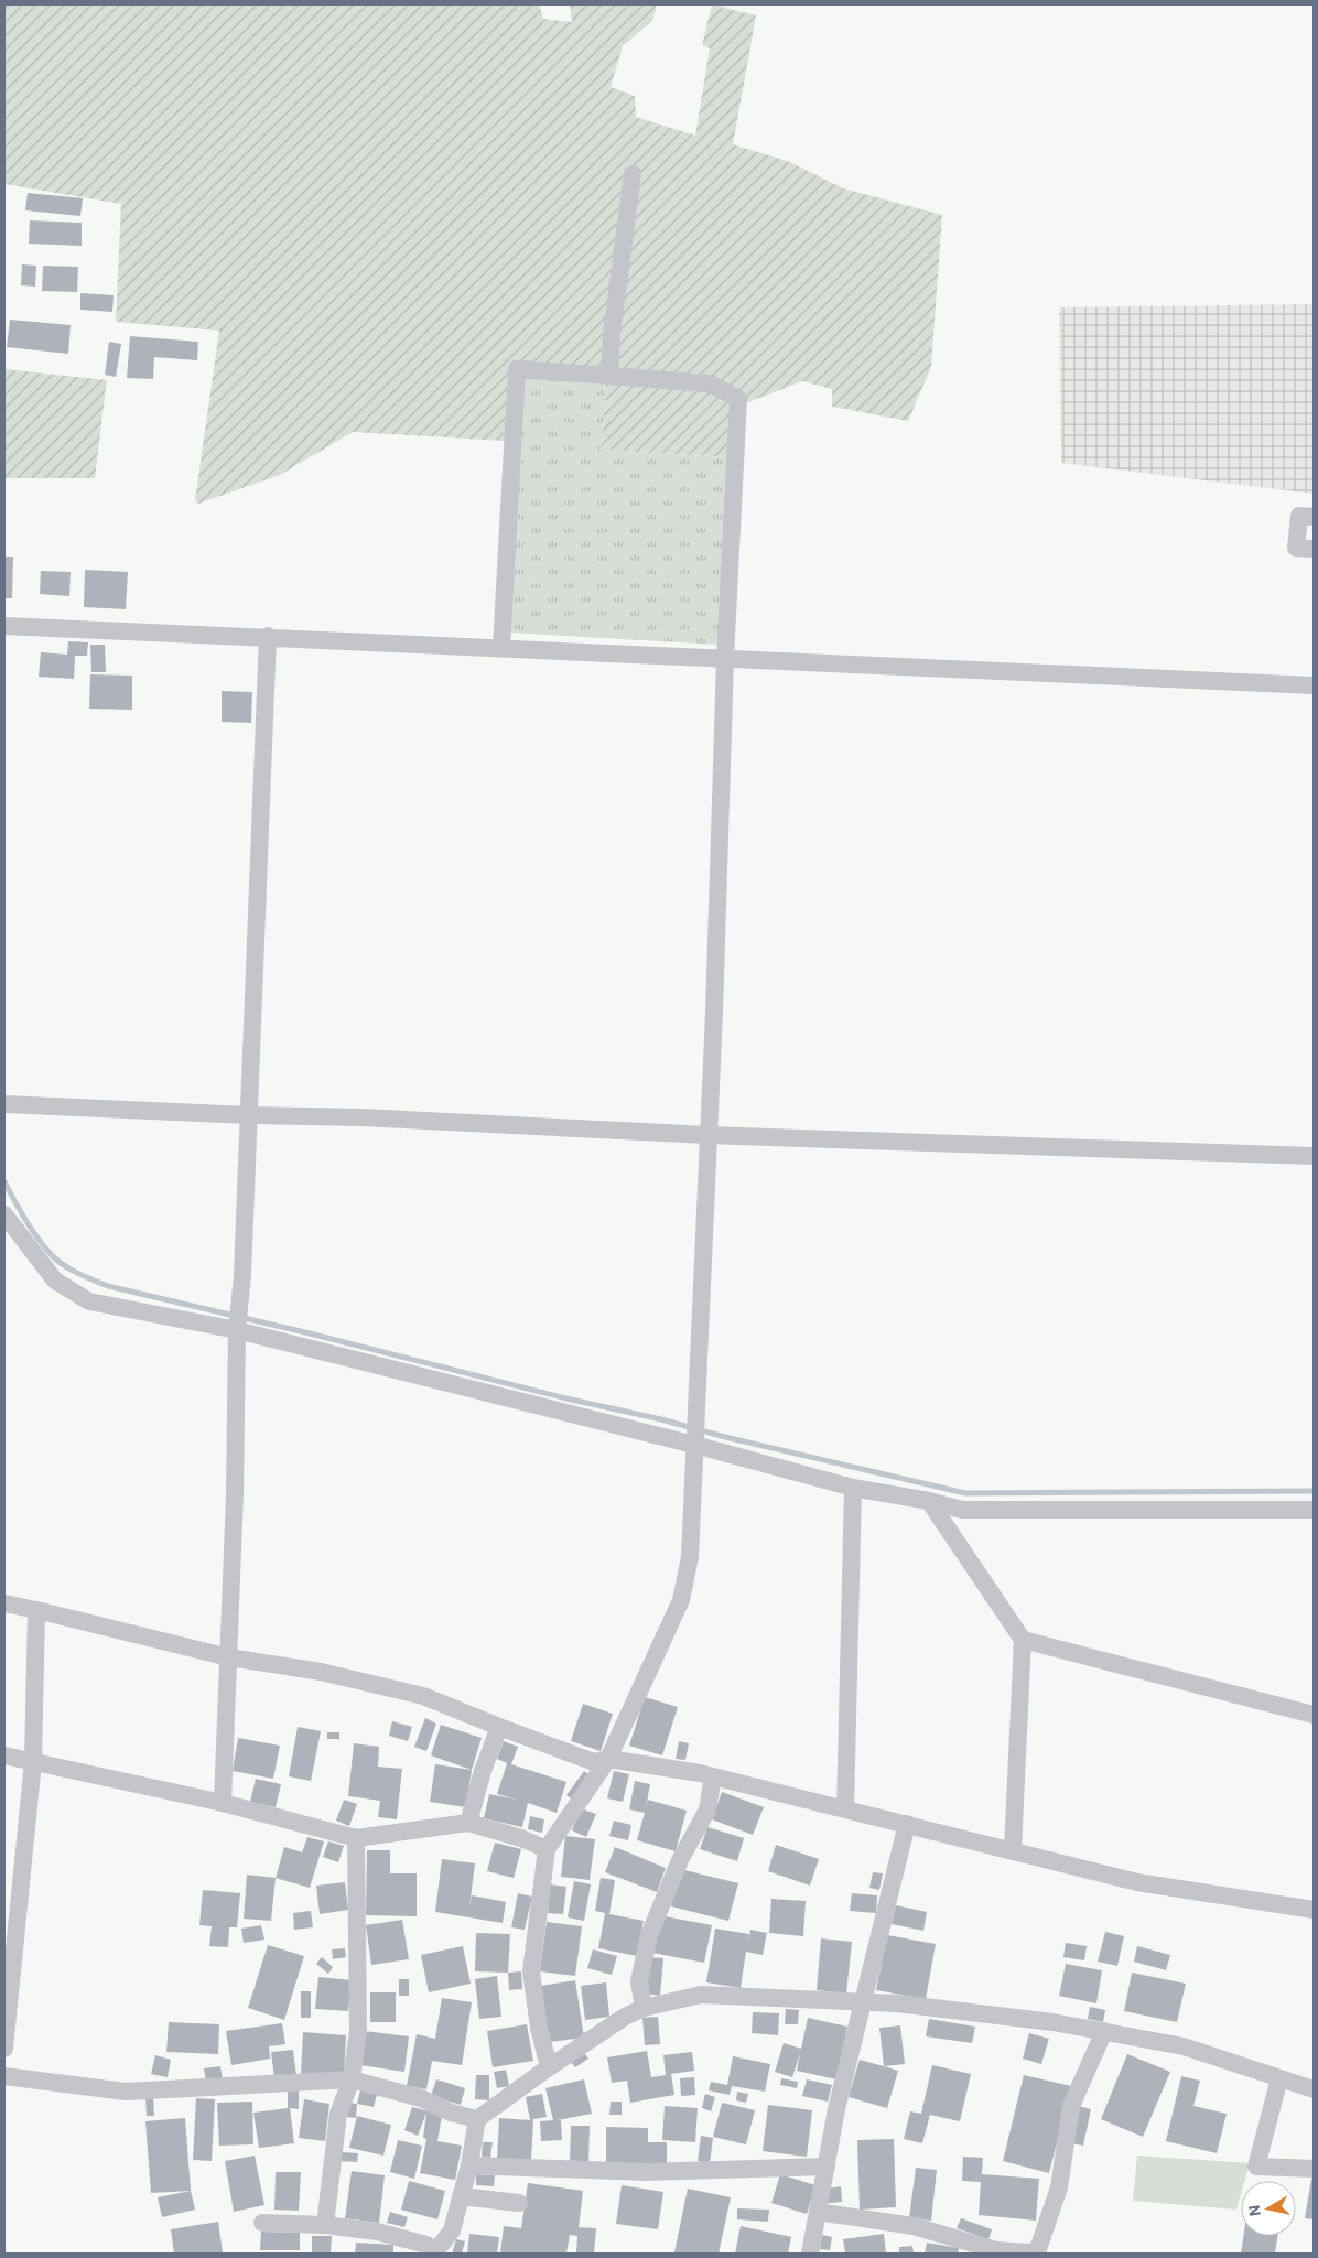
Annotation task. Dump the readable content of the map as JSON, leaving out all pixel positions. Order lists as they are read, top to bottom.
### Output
{
  "north": "left"
}
